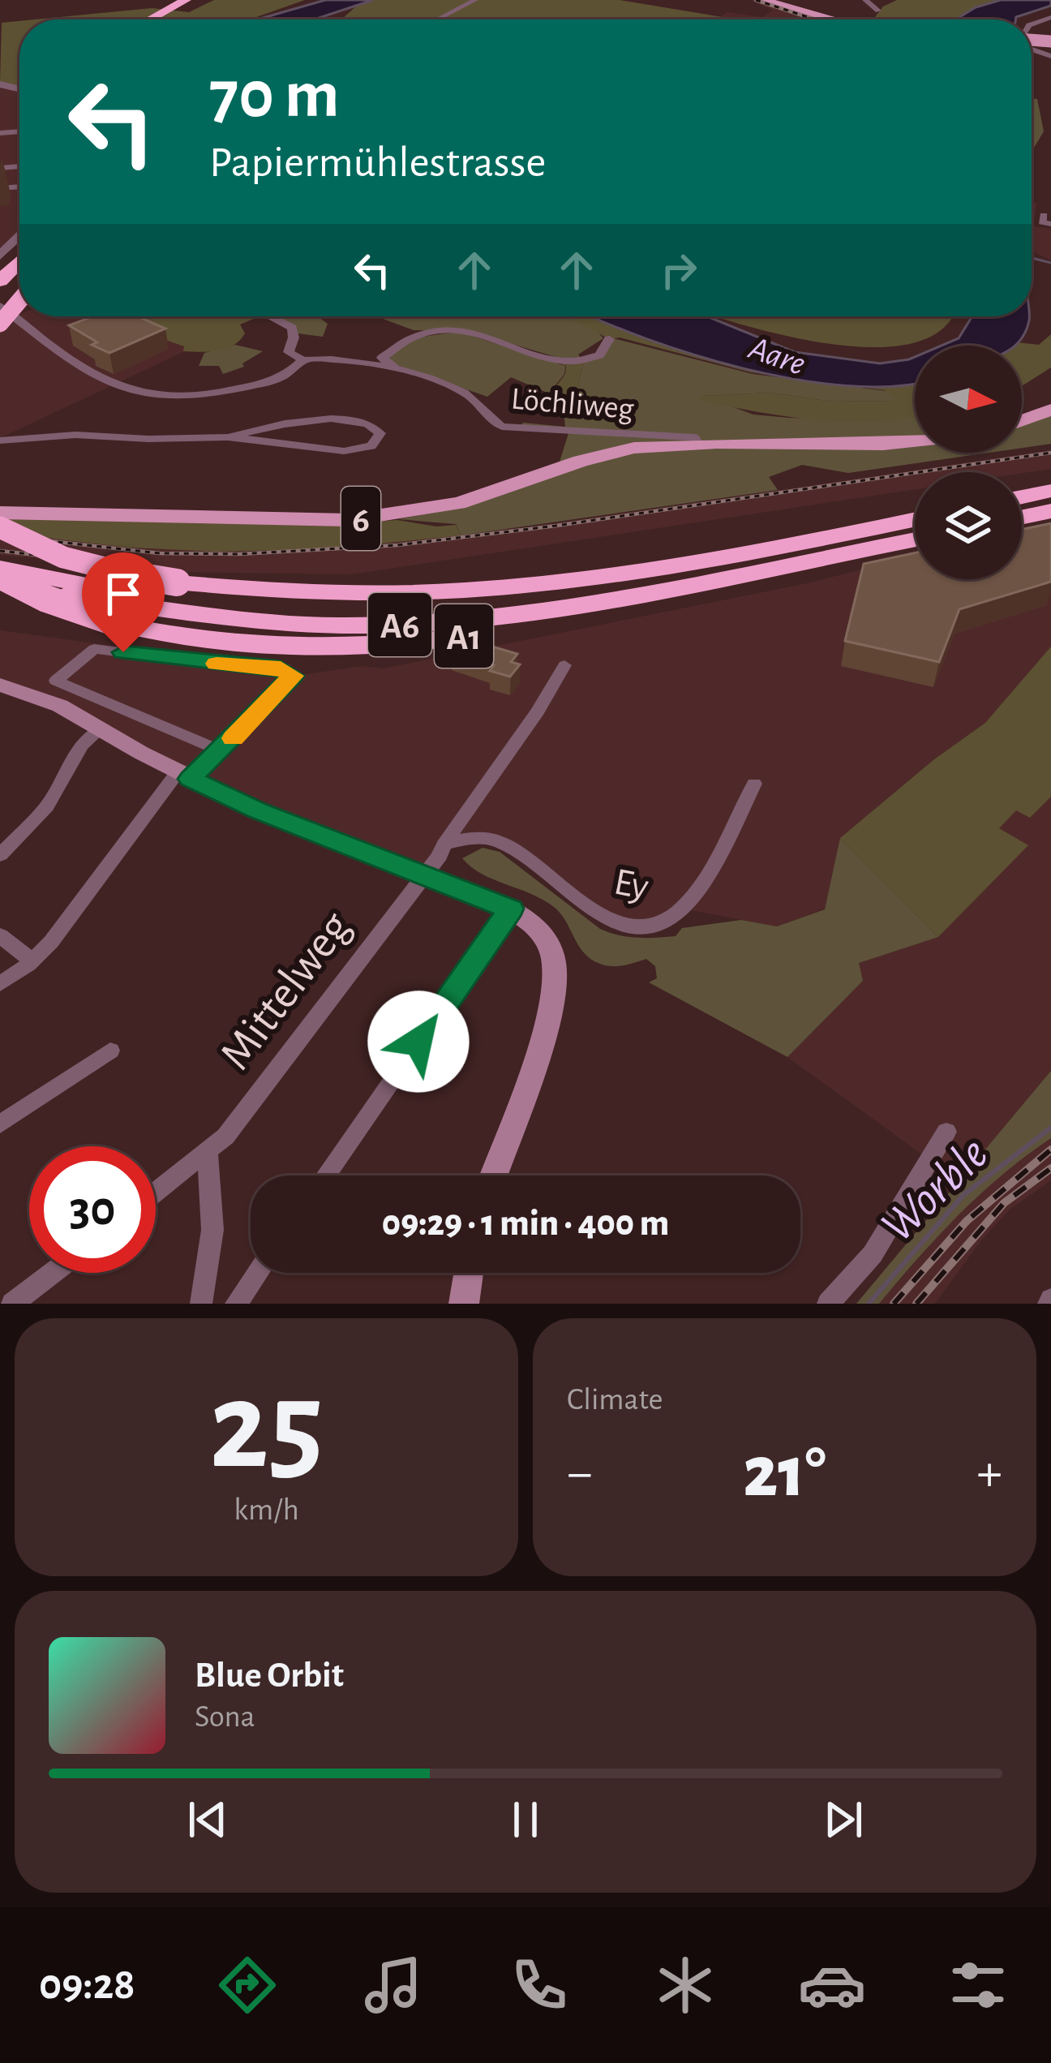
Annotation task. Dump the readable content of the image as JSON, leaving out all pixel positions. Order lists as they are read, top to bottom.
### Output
{
  "streets": {
    "highway": ["A6", "A1"],
    "main road": ["6"],
    "street": ["Löchliweg", "Ey", "Mittelweg"]
  },
  "crossings": [
    ["Löchliweg", "6"],
    ["A6", "A1"]
  ],
  "water": ["Aare", "Worble"],
  "north": "right",
  "page": {
    "turn": ["70 m", "Papiermühlestrasse"],
    "limit": "30",
    "trip": "09:29 · 1 min · 400 m",
    "tile": [
      ["25", "km/h"],
      "Climate"
    ],
    "heat": ["−", "21°", "+"],
    "song": ["Blue Orbit", "Sona"],
    "tabs": "09:28"
  }
}
